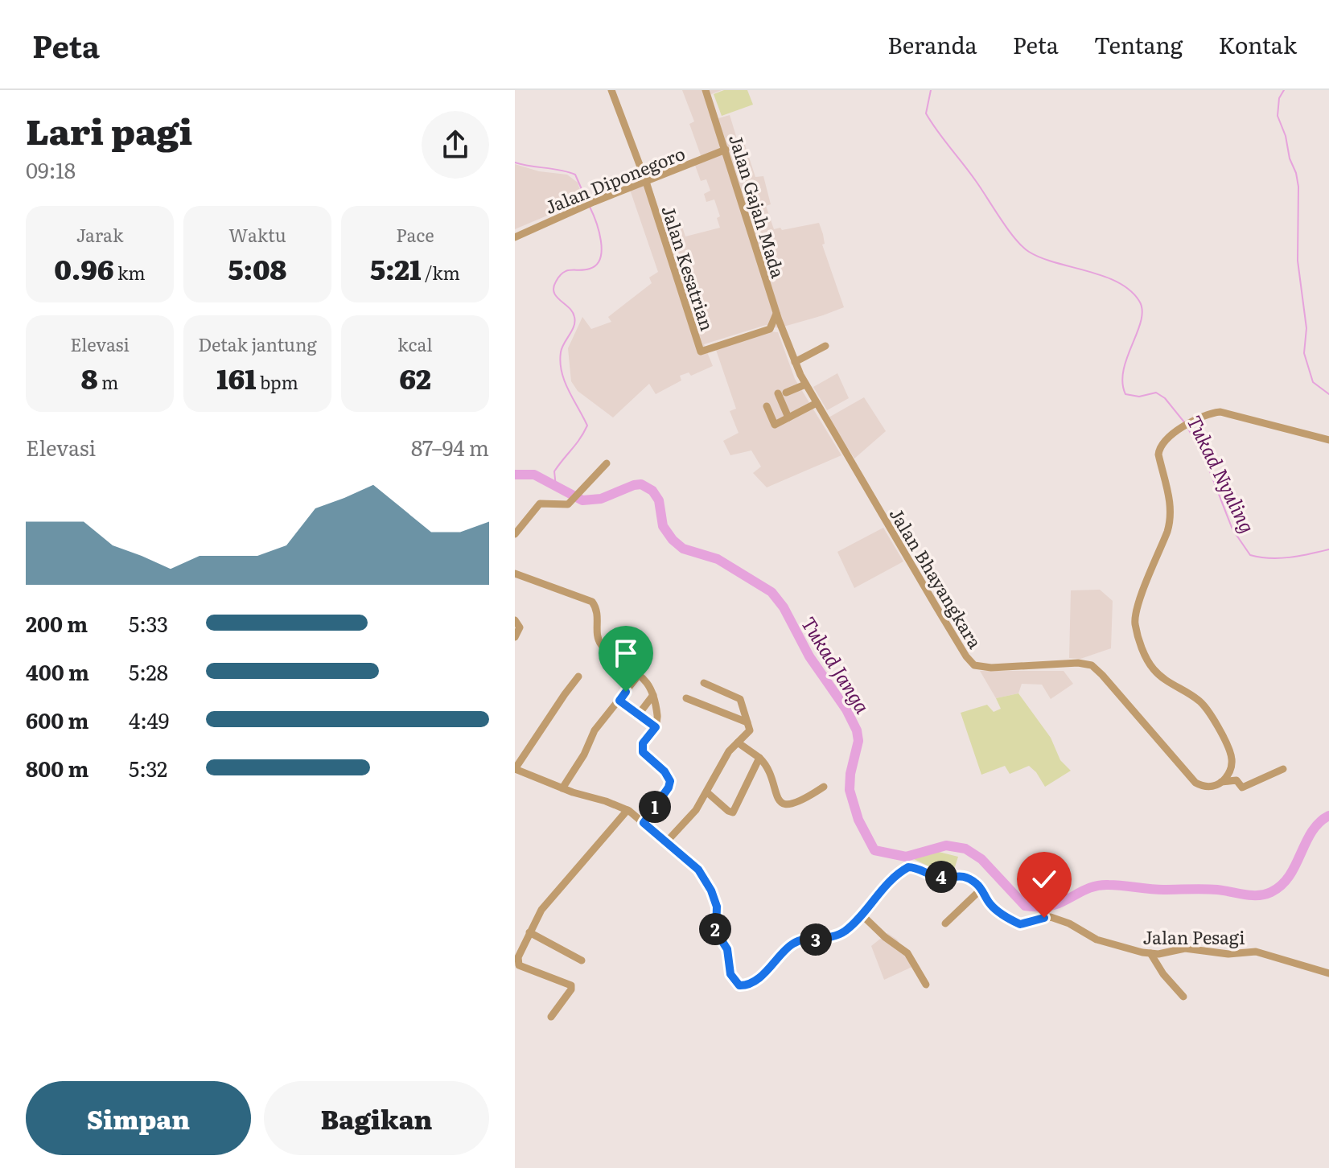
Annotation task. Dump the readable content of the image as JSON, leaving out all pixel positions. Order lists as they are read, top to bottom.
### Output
{
  "streets": {
    "street": [
      "Jalan Diponegoro",
      "Jalan Gajah Mada",
      "Jalan Kesatrian",
      "Jalan Bhayangkara",
      "Jalan Pesagi"
    ]
  },
  "crossings": [
    ["Jalan Diponegoro", "Jalan Gajah Mada"],
    ["Jalan Diponegoro", "Jalan Kesatrian"],
    ["Jalan Gajah Mada", "Jalan Bhayangkara"]
  ],
  "water": ["Tukad Nyuling", "Tukad Janga"],
  "page": {
    "header": "Peta",
    "nav": [
      "Beranda",
      "Peta",
      "Tentang",
      "Kontak"
    ],
    "heading": ["Lari pagi", "09:18"],
    "stats": [
      ["Jarak", "0.96 km"],
      ["Waktu", "5:08"],
      ["Pace", "5:21 /km"],
      ["Elevasi", "8 m"],
      ["Detak jantung", "161 bpm"],
      ["kcal", "62"]
    ],
    "chart": ["Elevasi", "87–94 m"],
    "list": [
      {
        "name": "200 m",
        "note": "5:33"
      },
      {
        "name": "400 m",
        "note": "5:28"
      },
      {
        "name": "600 m",
        "note": "4:49"
      },
      {
        "name": "800 m",
        "note": "5:32"
      }
    ],
    "pins": [
      "1",
      "4",
      "2",
      "3"
    ],
    "buttons": ["Simpan", "Bagikan"]
  }
}
